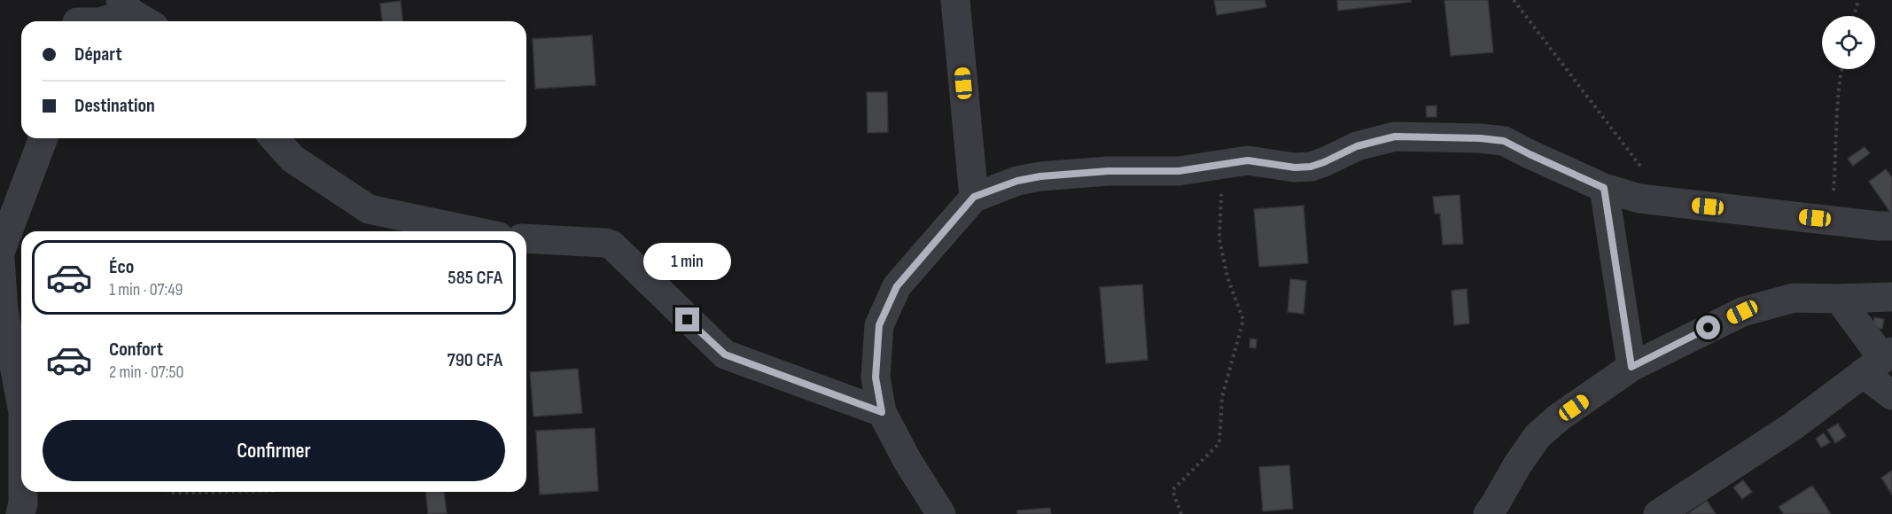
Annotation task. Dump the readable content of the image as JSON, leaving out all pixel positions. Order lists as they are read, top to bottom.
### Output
{
  "page": {
    "banner": ["Départ", "Destination"],
    "list": [
      {
        "name": "Éco",
        "note": "1 min · 07:49",
        "value": "585 CFA"
      },
      {
        "name": "Confort",
        "note": "2 min · 07:50",
        "value": "790 CFA"
      }
    ],
    "bubble": "1 min",
    "buttons": "Confirmer"
  }
}
